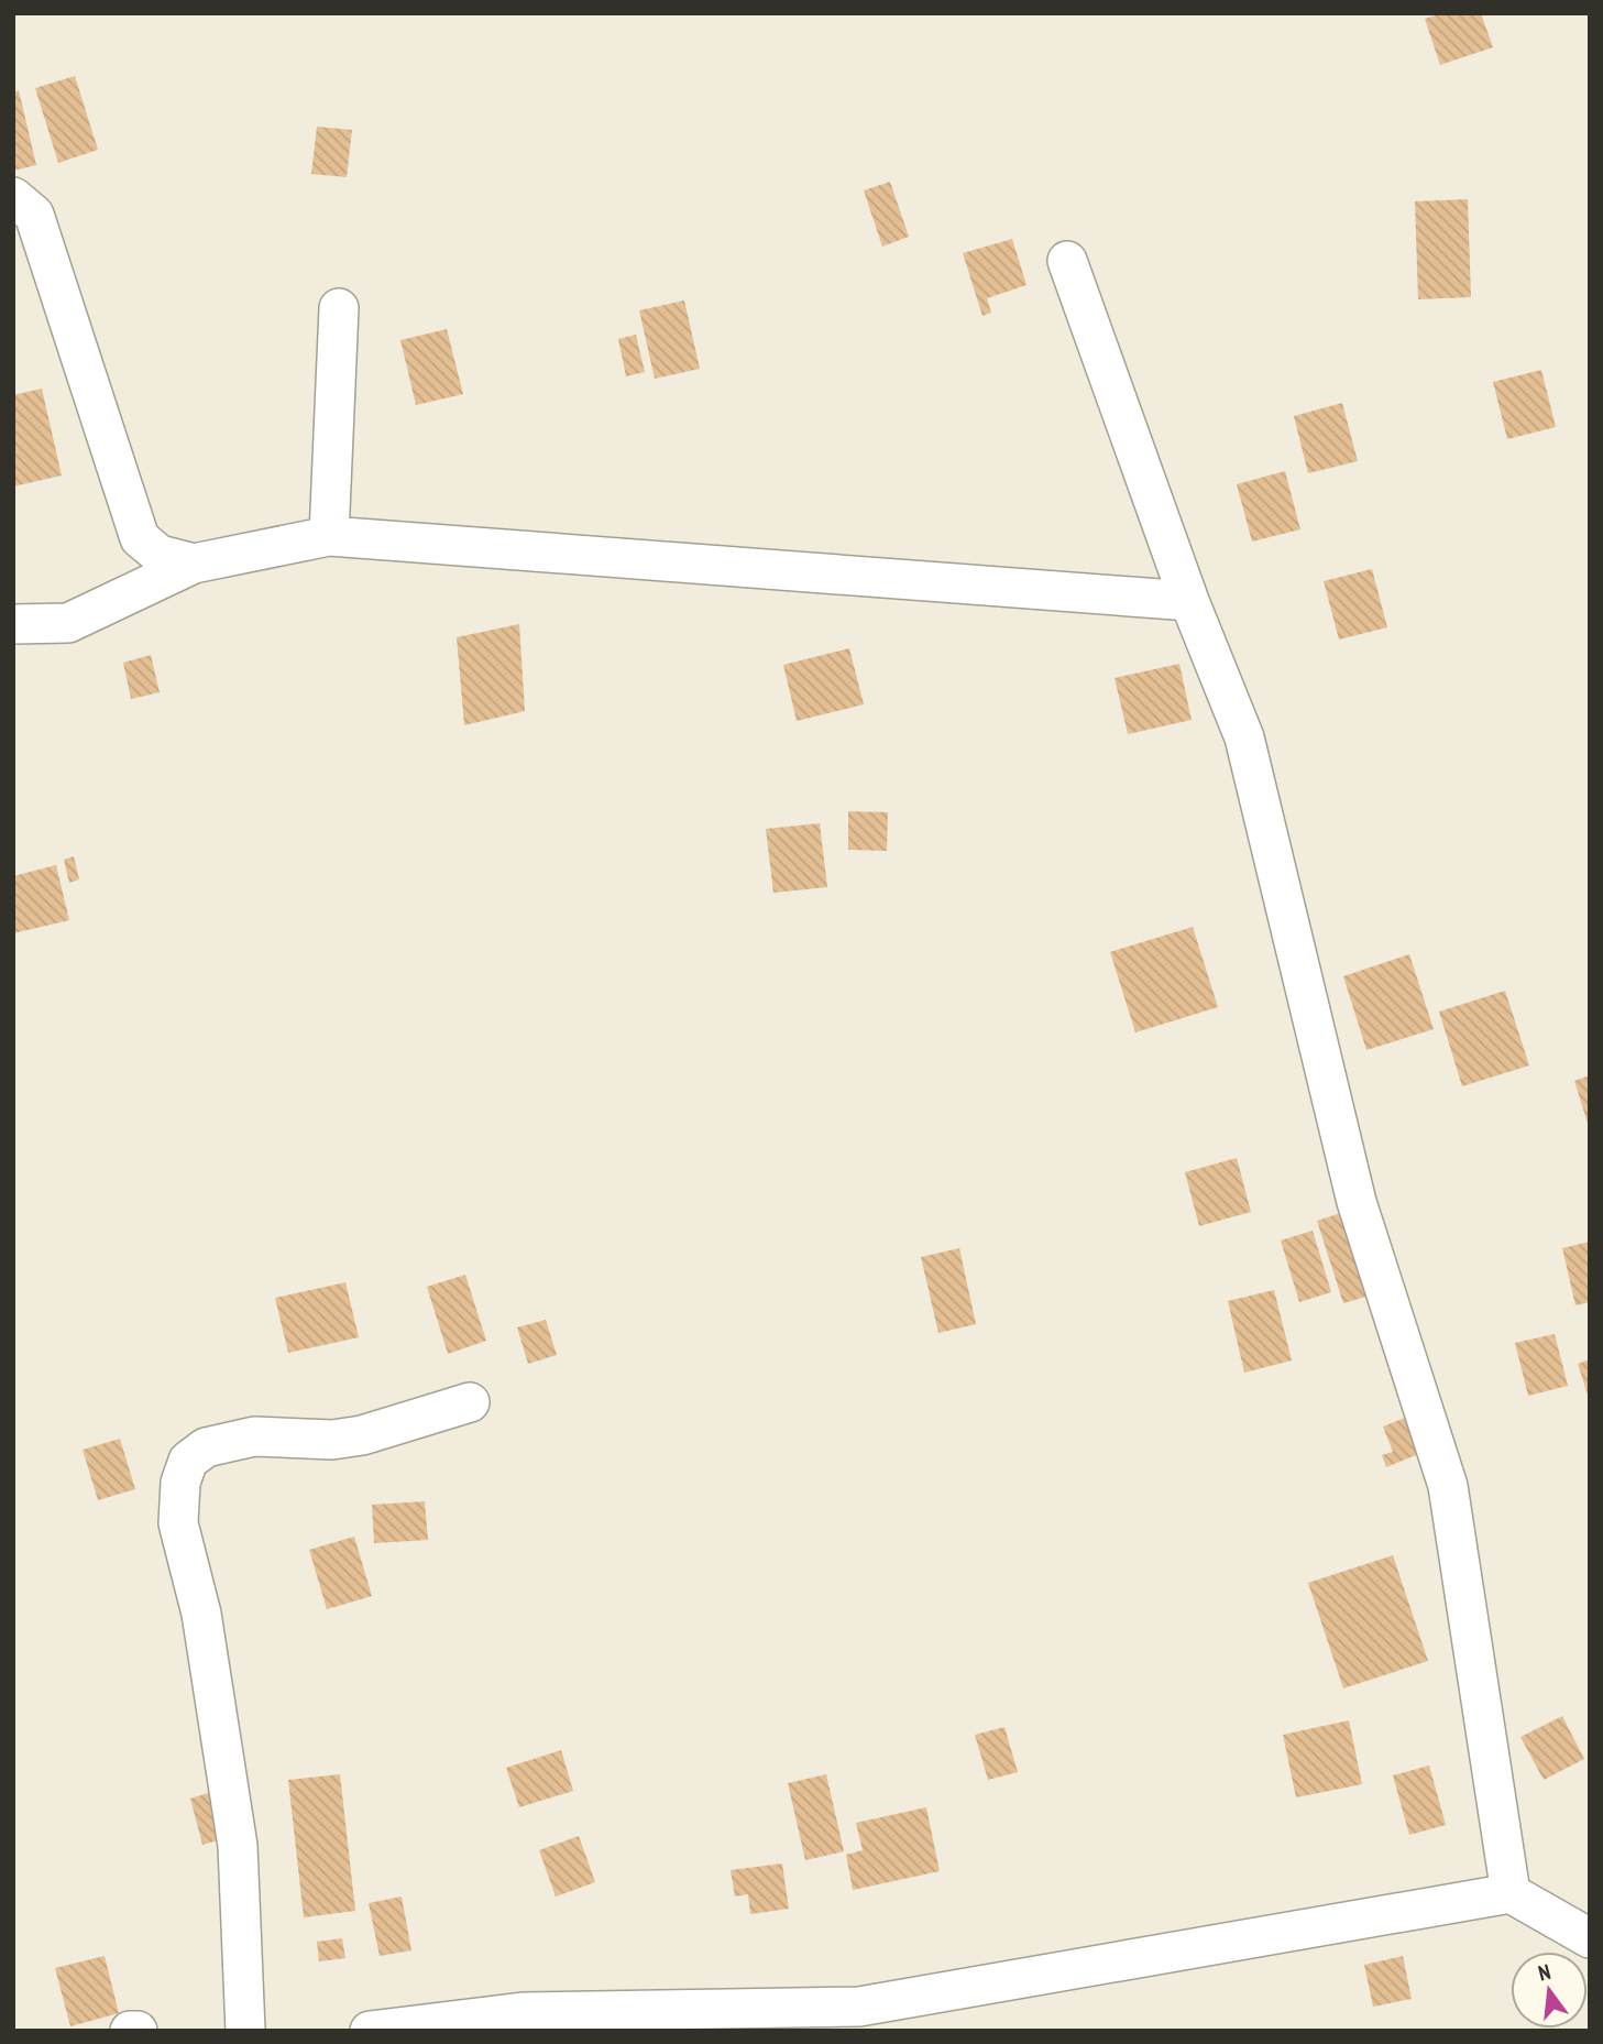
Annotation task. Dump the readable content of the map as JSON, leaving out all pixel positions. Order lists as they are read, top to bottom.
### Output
{
  "north": "top"
}
